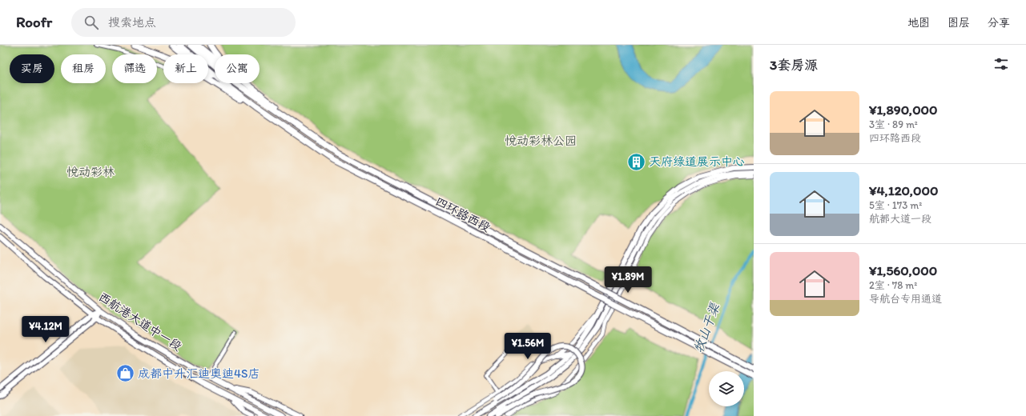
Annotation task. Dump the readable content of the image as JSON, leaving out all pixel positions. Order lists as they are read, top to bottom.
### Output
{
  "streets": {
    "highway": ["四环路西段"],
    "main road": ["西航港大道中一段"]
  },
  "water": ["牧山干渠"],
  "parks": ["悦动彩林公园", "悦动彩林"],
  "places": {
    "building": ["天府绿道展示中心"],
    "shop": ["成都中升汇迪奥迪4S店"]
  },
  "page": {
    "header": "Roofr",
    "search": "搜索地点",
    "nav": ["地图", "图层", "分享"],
    "heading": "3套房源",
    "chip": [
      "买房",
      "租房",
      "筛选",
      "新上",
      "公寓"
    ],
    "list": [
      {
        "name": "¥1,890,000",
        "note": "3室 · 89 m² · 四环路西段"
      },
      {
        "name": "¥4,120,000",
        "note": "5室 · 173 m² · 航都大道一段"
      },
      {
        "name": "¥1,560,000",
        "note": "2室 · 78 m² · 导航台专用通道"
      }
    ],
    "price": ["¥1.89M", "¥4.12M", "¥1.56M"]
  }
}
